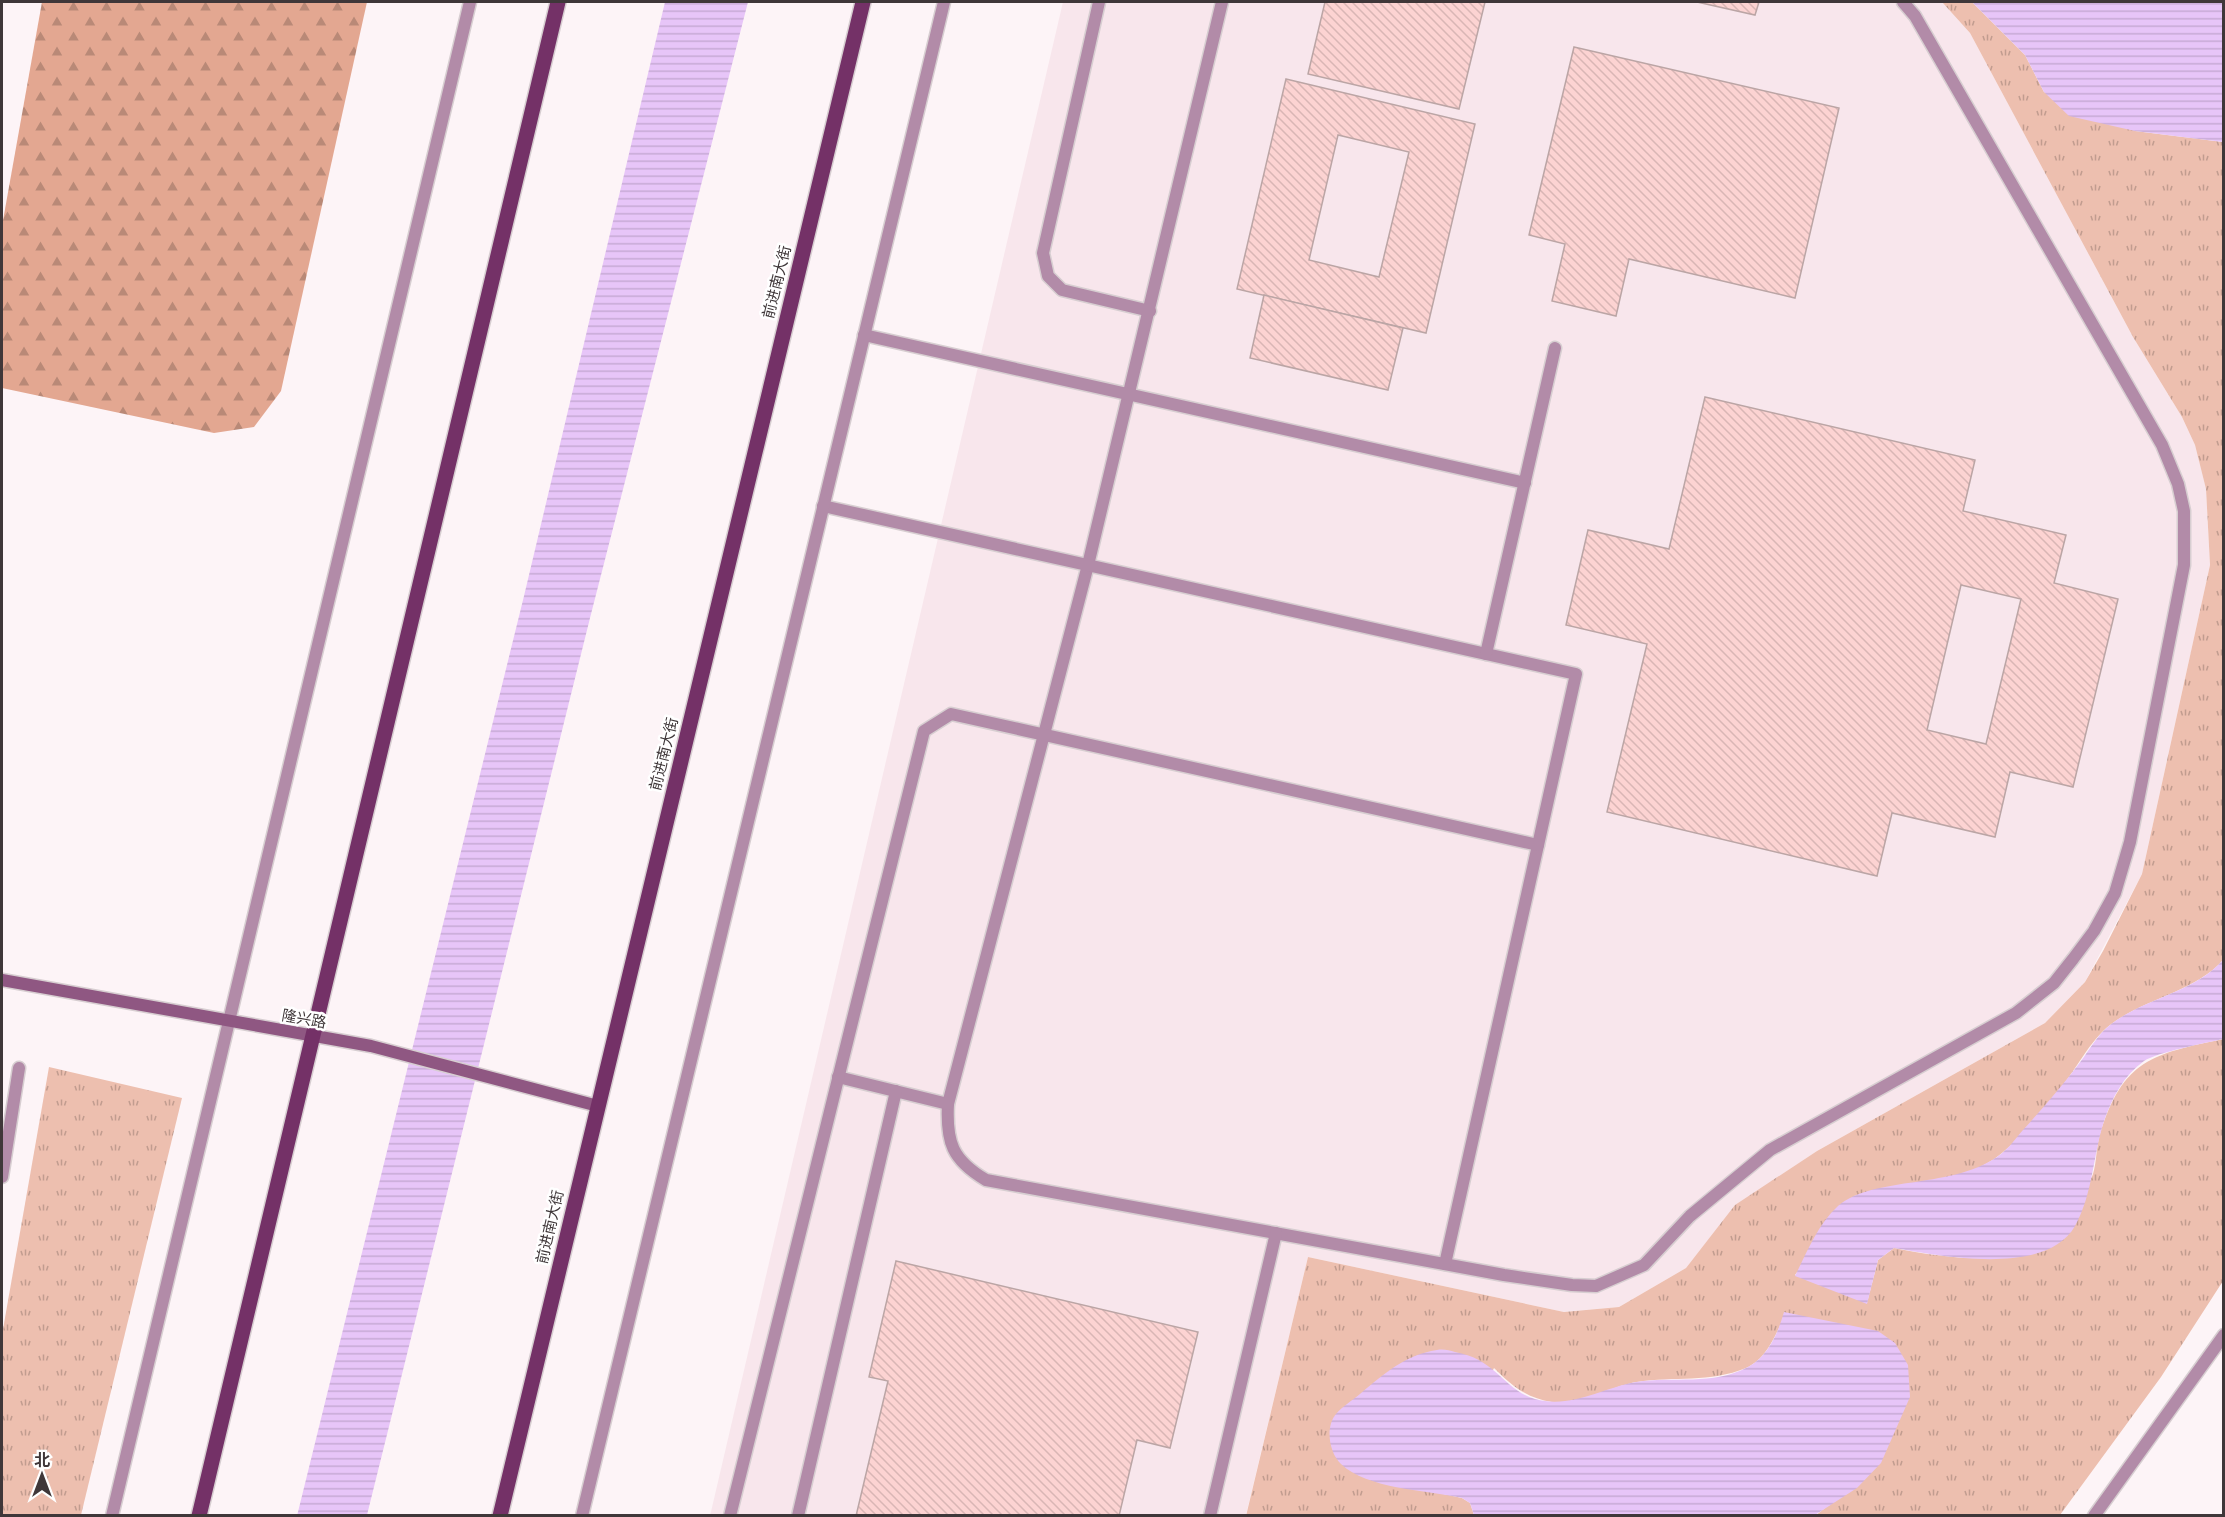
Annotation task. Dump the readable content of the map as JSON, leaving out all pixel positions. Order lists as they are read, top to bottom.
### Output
{
  "streets": {
    "main road": ["前进南大街"],
    "street": ["隆兴路"]
  },
  "crossings": [
    ["前进南大街", "隆兴路"]
  ],
  "north": "top"
}
